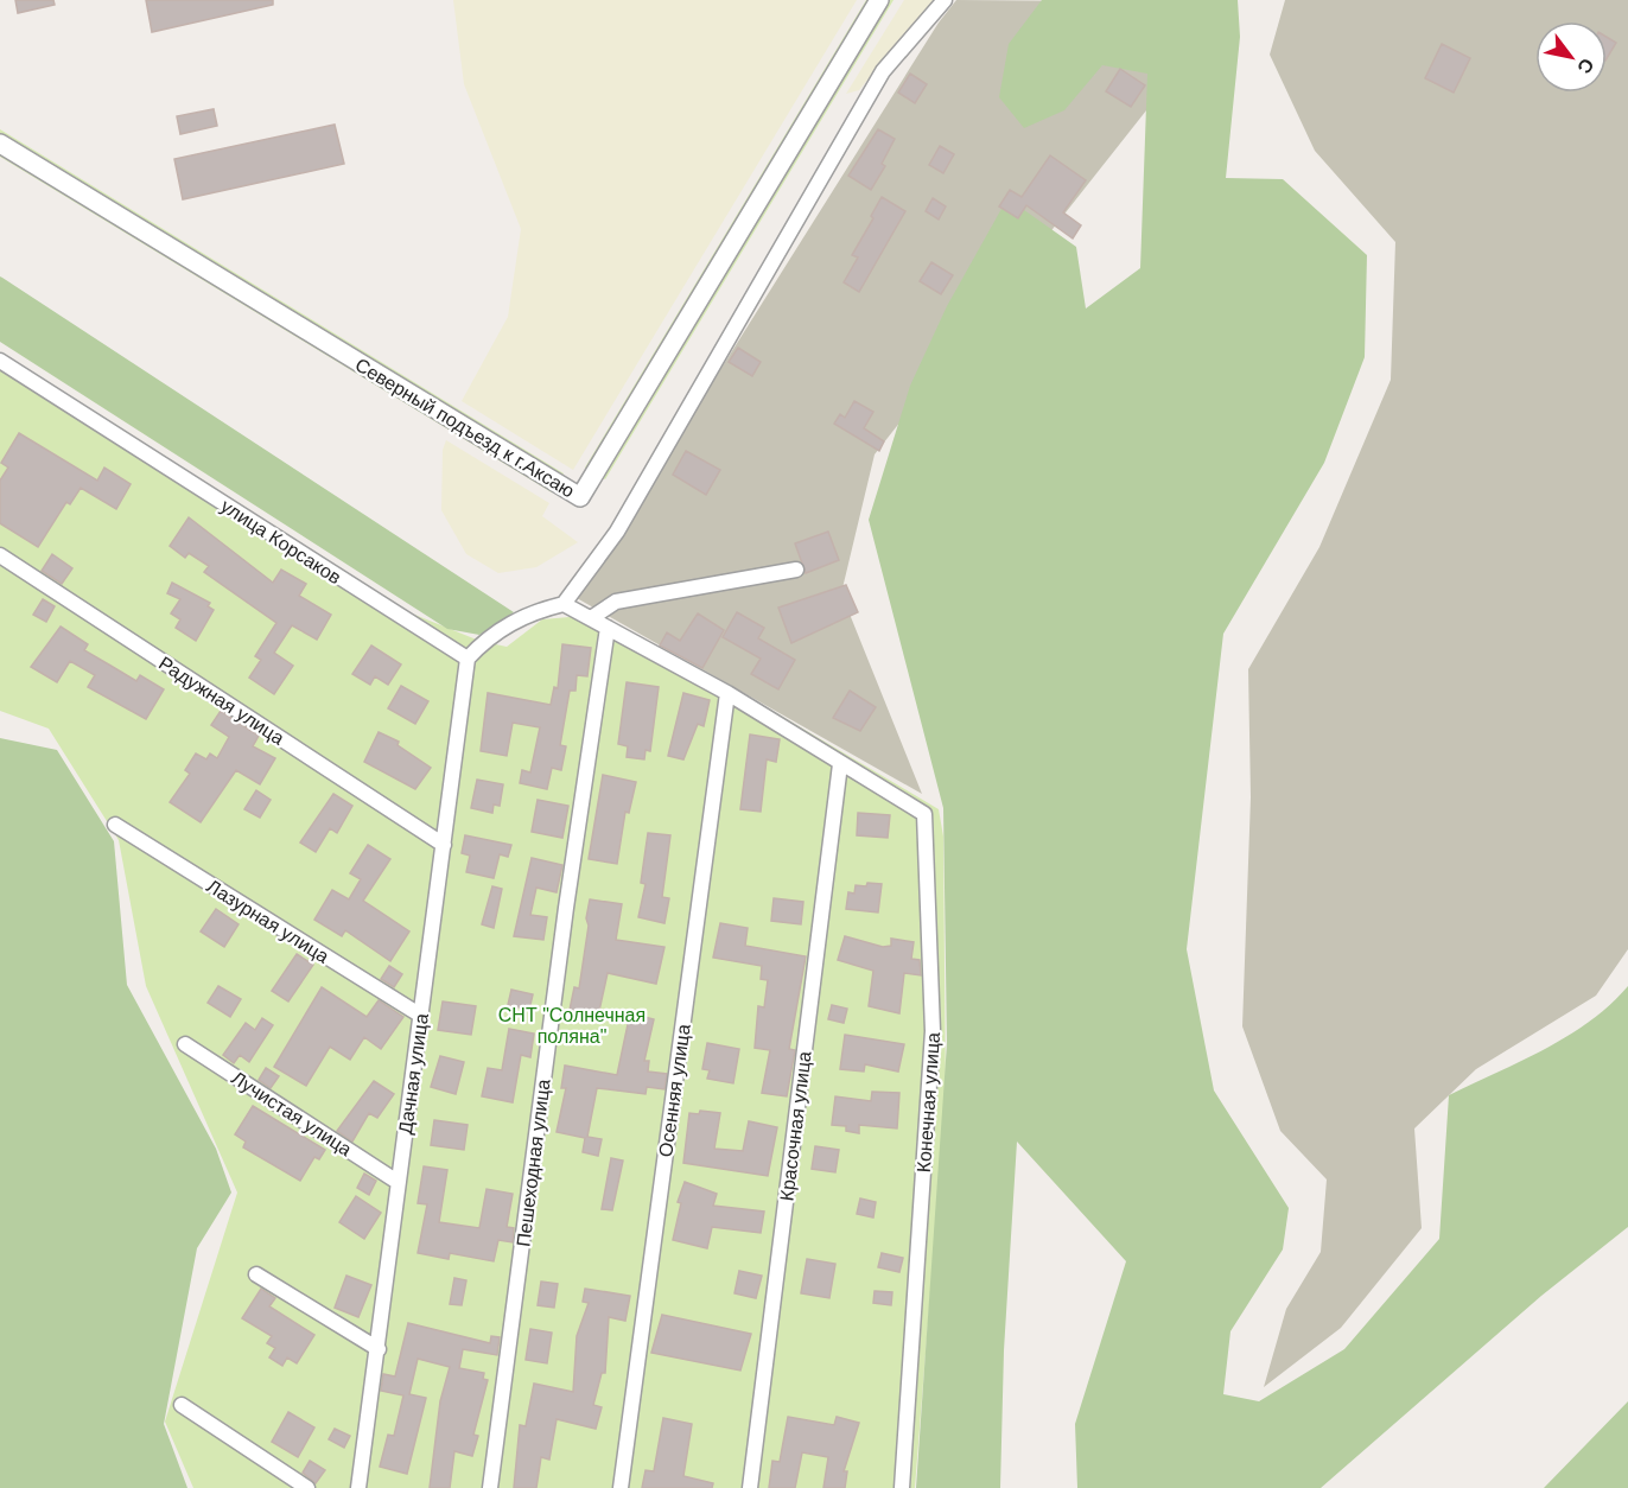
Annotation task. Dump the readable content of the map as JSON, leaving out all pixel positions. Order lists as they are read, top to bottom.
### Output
{
  "streets": {
    "street": [
      "Северный подъезд к г.Аксаю",
      "улица Корсаков",
      "Радужная улица",
      "Лазурная улица",
      "Дачная улица",
      "Осенняя улица",
      "Конечная улица",
      "Лучистая улица",
      "Красочная улица",
      "Пешеходная улица"
    ]
  },
  "crossings": [
    ["улица Корсаков", "Дачная улица"],
    ["Радужная улица", "Дачная улица"],
    ["Лазурная улица", "Дачная улица"],
    ["Дачная улица", "Лучистая улица"],
    ["Конечная улица", "Красочная улица"]
  ],
  "parks": ["СНТ \"Солнечная поляна\""],
  "north": "bottom right"
}
